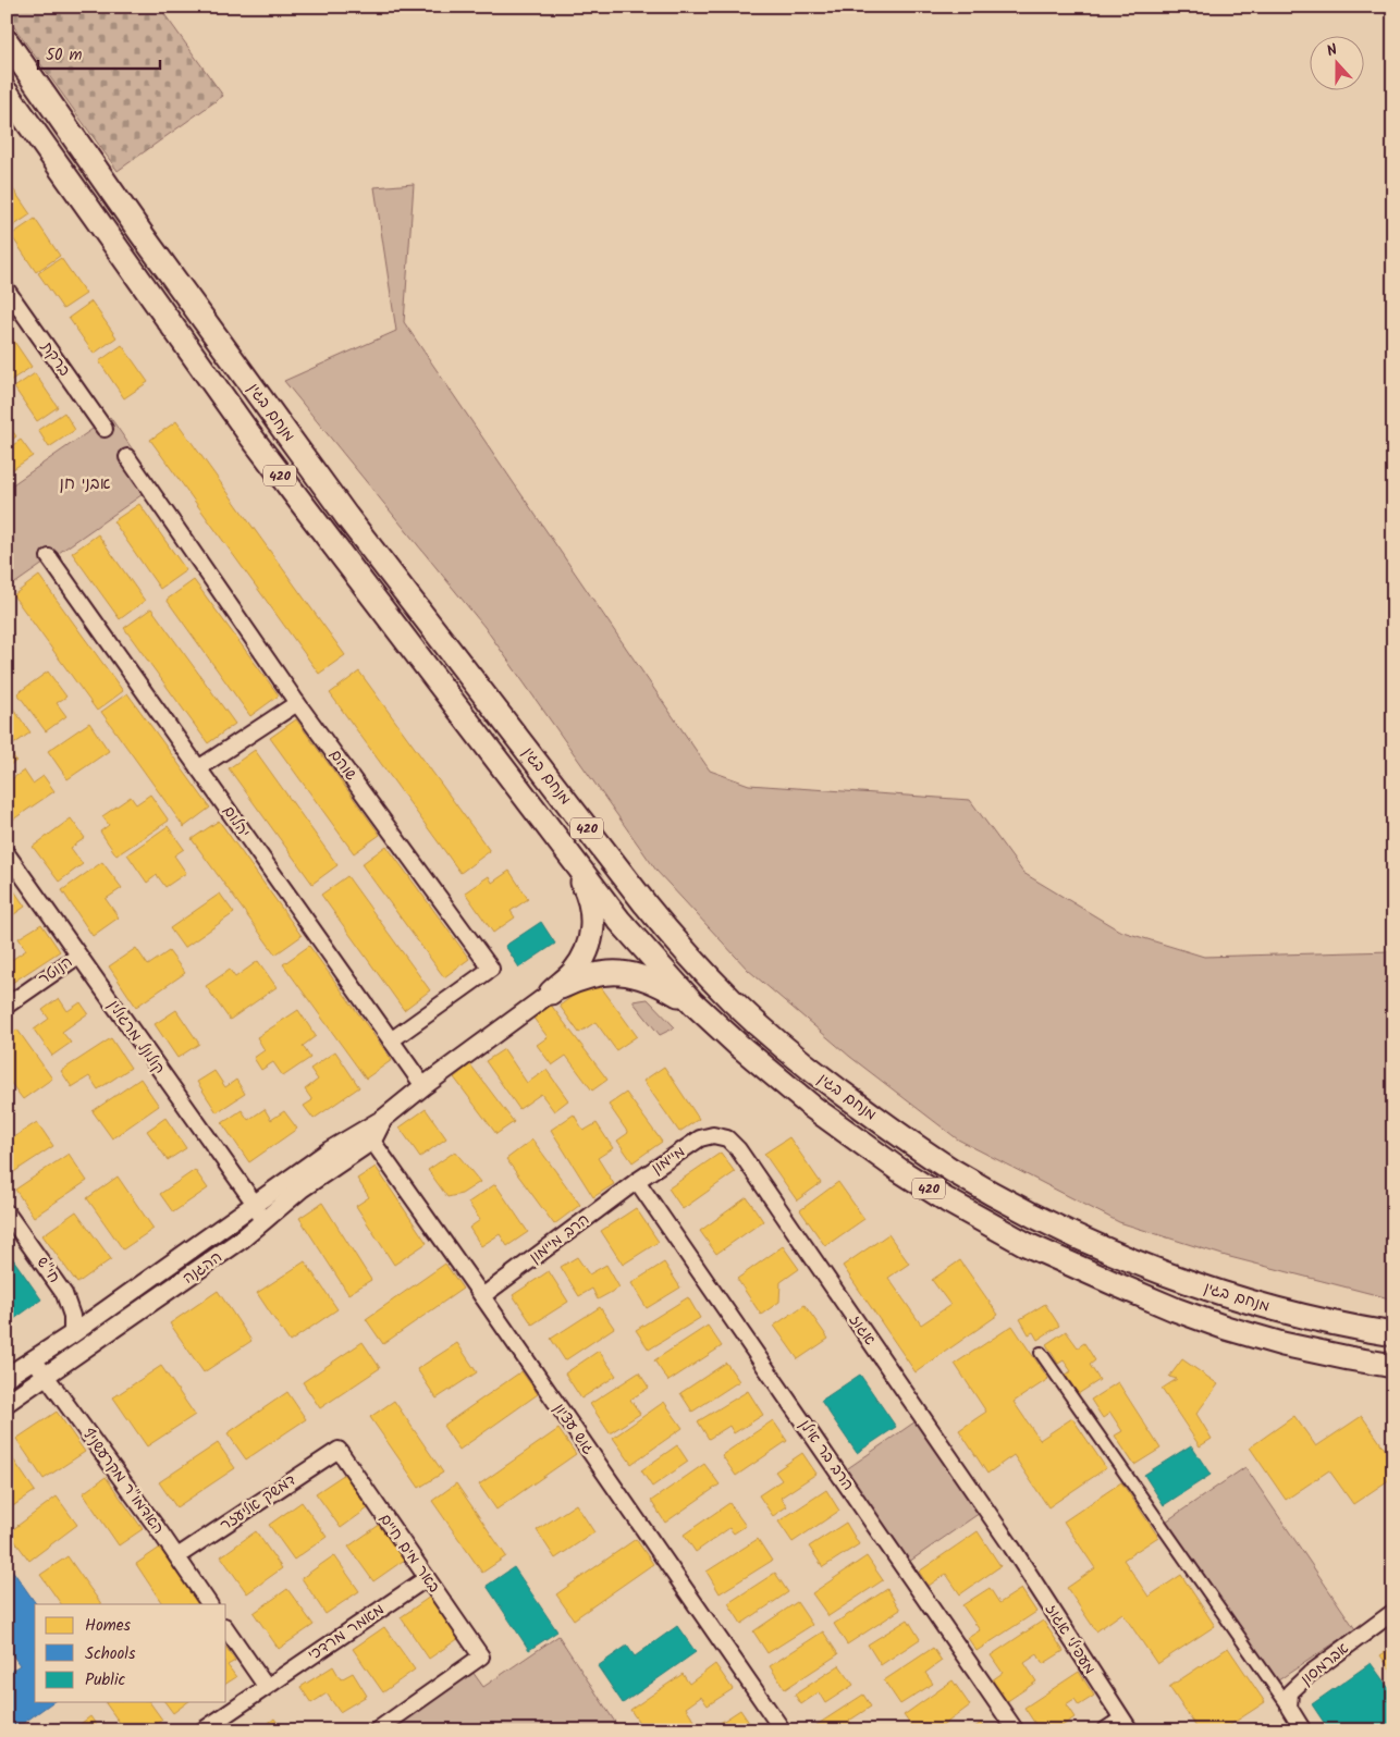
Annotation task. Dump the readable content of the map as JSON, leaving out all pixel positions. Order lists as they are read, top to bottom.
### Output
{
  "streets": {
    "main road": ["מנחם בגין", "420"],
    "street": [
      "ברקת",
      "שוהם",
      "יהלום",
      "הנוטר",
      "קולונל מרגולין",
      "מיימון",
      "הרב מיימון",
      "ההגנה",
      "חי\"ש",
      "אגוז",
      "גוש עציון",
      "הרב בר אילן",
      "האדמו\"ר מקרעשניף",
      "דמשק אליעזר",
      "באר מים חיים",
      "מאמר מרדכי",
      "מעפילי אגוז",
      "אברמסון"
    ]
  },
  "crossings": [
    ["שוהם", "יהלום"],
    ["יהלום", "ההגנה"],
    ["הנוטר", "קולונל מרגולין"],
    ["קולונל מרגולין", "ההגנה"],
    ["מיימון", "הרב מיימון"],
    ["מיימון", "אגוז"],
    ["מיימון", "הרב בר אילן"],
    ["הרב מיימון", "גוש עציון"],
    ["הרב מיימון", "הרב בר אילן"],
    ["ההגנה", "חי\"ש"],
    ["ההגנה", "גוש עציון"],
    ["ההגנה", "האדמו\"ר מקרעשניף"],
    ["אגוז", "מעפילי אגוז"],
    ["האדמו\"ר מקרעשניף", "דמשק אליעזר"],
    ["דמשק אליעזר", "באר מים חיים"],
    ["באר מים חיים", "מאמר מרדכי"]
  ],
  "districts": ["אבני חן"],
  "legend": ["Homes", "Schools", "Public"],
  "scale_bar": "50 m",
  "north": "top"
}
